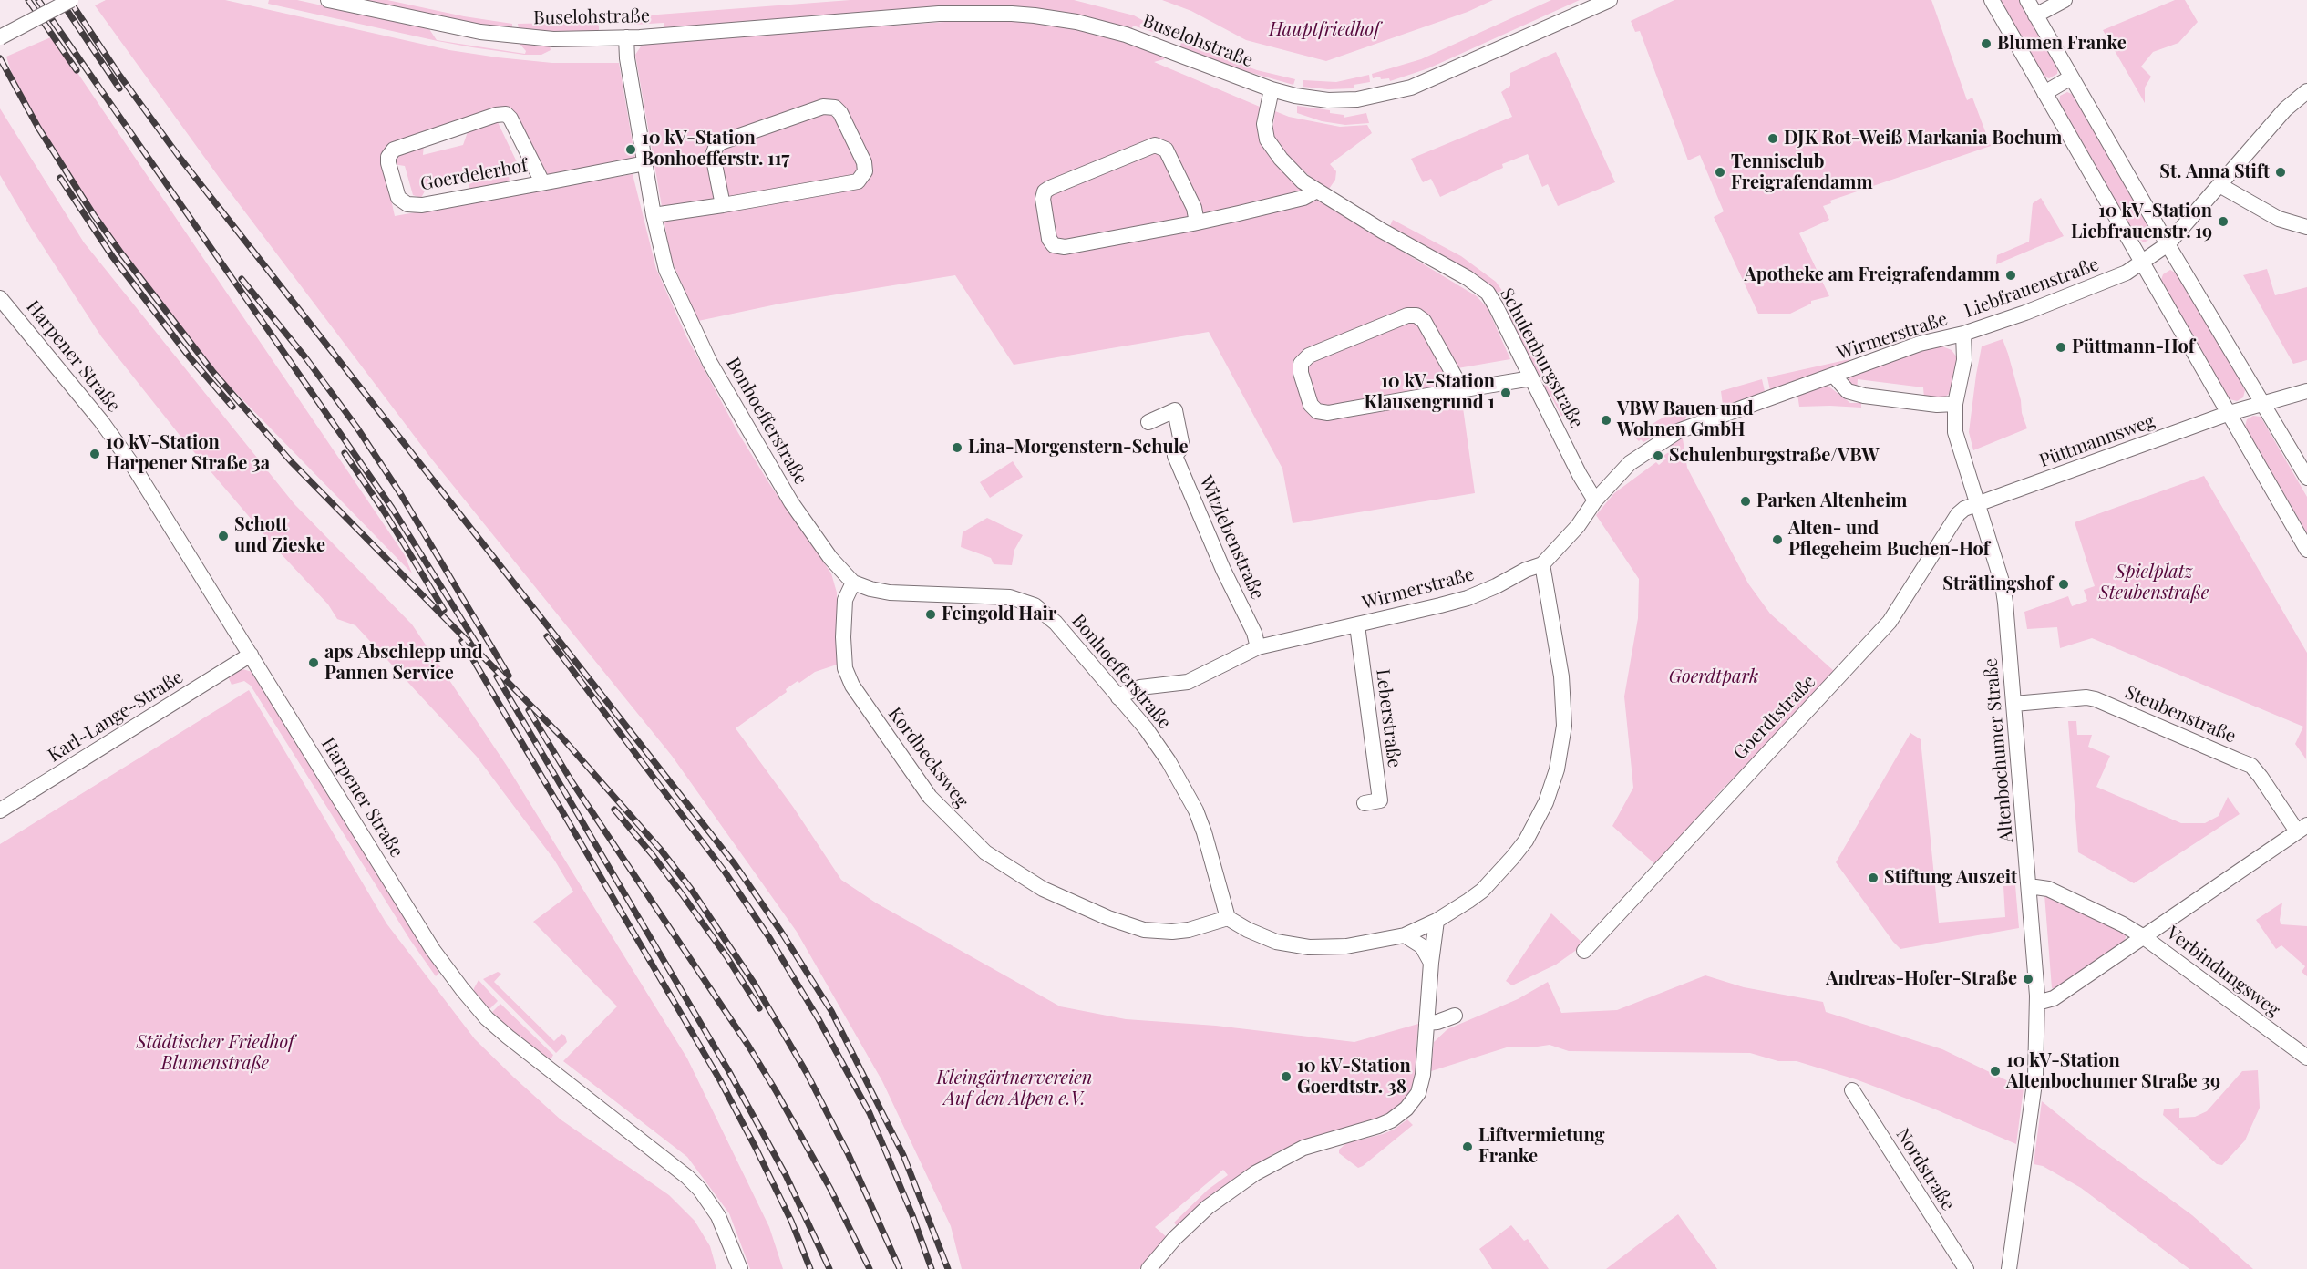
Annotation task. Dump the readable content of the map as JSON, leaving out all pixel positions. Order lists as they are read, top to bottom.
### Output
{
  "streets": {
    "street": [
      "Buselohstraße",
      "Goerdelerhof",
      "Liebfrauenstraße",
      "Wirmerstraße",
      "Harpener Straße",
      "Schulenburgstraße",
      "Bonhoefferstraße",
      "Püttmannsweg",
      "Witzlebenstraße",
      "Steubenstraße",
      "Karl-Lange-Straße",
      "Goerdtstraße",
      "Leberstraße",
      "Altenbochumer Straße",
      "Kordbecksweg",
      "Verbindungsweg",
      "Nordstraße"
    ]
  },
  "crossings": [
    ["Buselohstraße", "Schulenburgstraße"],
    ["Buselohstraße", "Bonhoefferstraße"],
    ["Goerdelerhof", "Bonhoefferstraße"],
    ["Liebfrauenstraße", "Wirmerstraße"],
    ["Liebfrauenstraße", "Altenbochumer Straße"],
    ["Wirmerstraße", "Schulenburgstraße"],
    ["Wirmerstraße", "Bonhoefferstraße"],
    ["Wirmerstraße", "Witzlebenstraße"],
    ["Wirmerstraße", "Leberstraße"],
    ["Wirmerstraße", "Altenbochumer Straße"],
    ["Harpener Straße", "Karl-Lange-Straße"],
    ["Bonhoefferstraße", "Kordbecksweg"],
    ["Püttmannsweg", "Goerdtstraße"],
    ["Püttmannsweg", "Altenbochumer Straße"],
    ["Steubenstraße", "Altenbochumer Straße"],
    ["Goerdtstraße", "Altenbochumer Straße"]
  ],
  "parks": [
    "Hauptfriedhof",
    "Spielplatz Steubenstraße",
    "Goerdtpark",
    "Städtischer Friedhof Blumenstraße",
    "Kleingärtnervereien Auf den Alpen e.V."
  ],
  "places": [
    "Blumen Franke",
    "DJK Rot-Weiß Markania Bochum",
    "10 kV-Station Bonhoefferstr. 117",
    "Tennisclub Freigrafendamm",
    "St. Anna Stift",
    "10 kV-Station Liebfrauenstr. 19",
    "Apotheke am Freigrafendamm",
    "Püttmann-Hof",
    "10 kV-Station Klausengrund 1",
    "VBW Bauen und Wohnen GmbH",
    "Lina-Morgenstern-Schule",
    "10 kV-Station Harpener Straße 3a",
    "Schulenburgstraße/VBW",
    "Parken Altenheim",
    "Schott und Zieske",
    "Alten- und Pflegeheim Buchen-Hof",
    "Strätlingshof",
    "Feingold Hair",
    "aps Abschlepp und Pannen Service",
    "Stiftung Auszeit",
    "Andreas-Hofer-Straße",
    "10 kV-Station Altenbochumer Straße 39",
    "10 kV-Station Goerdtstr. 38",
    "Liftvermietung Franke"
  ]
}
